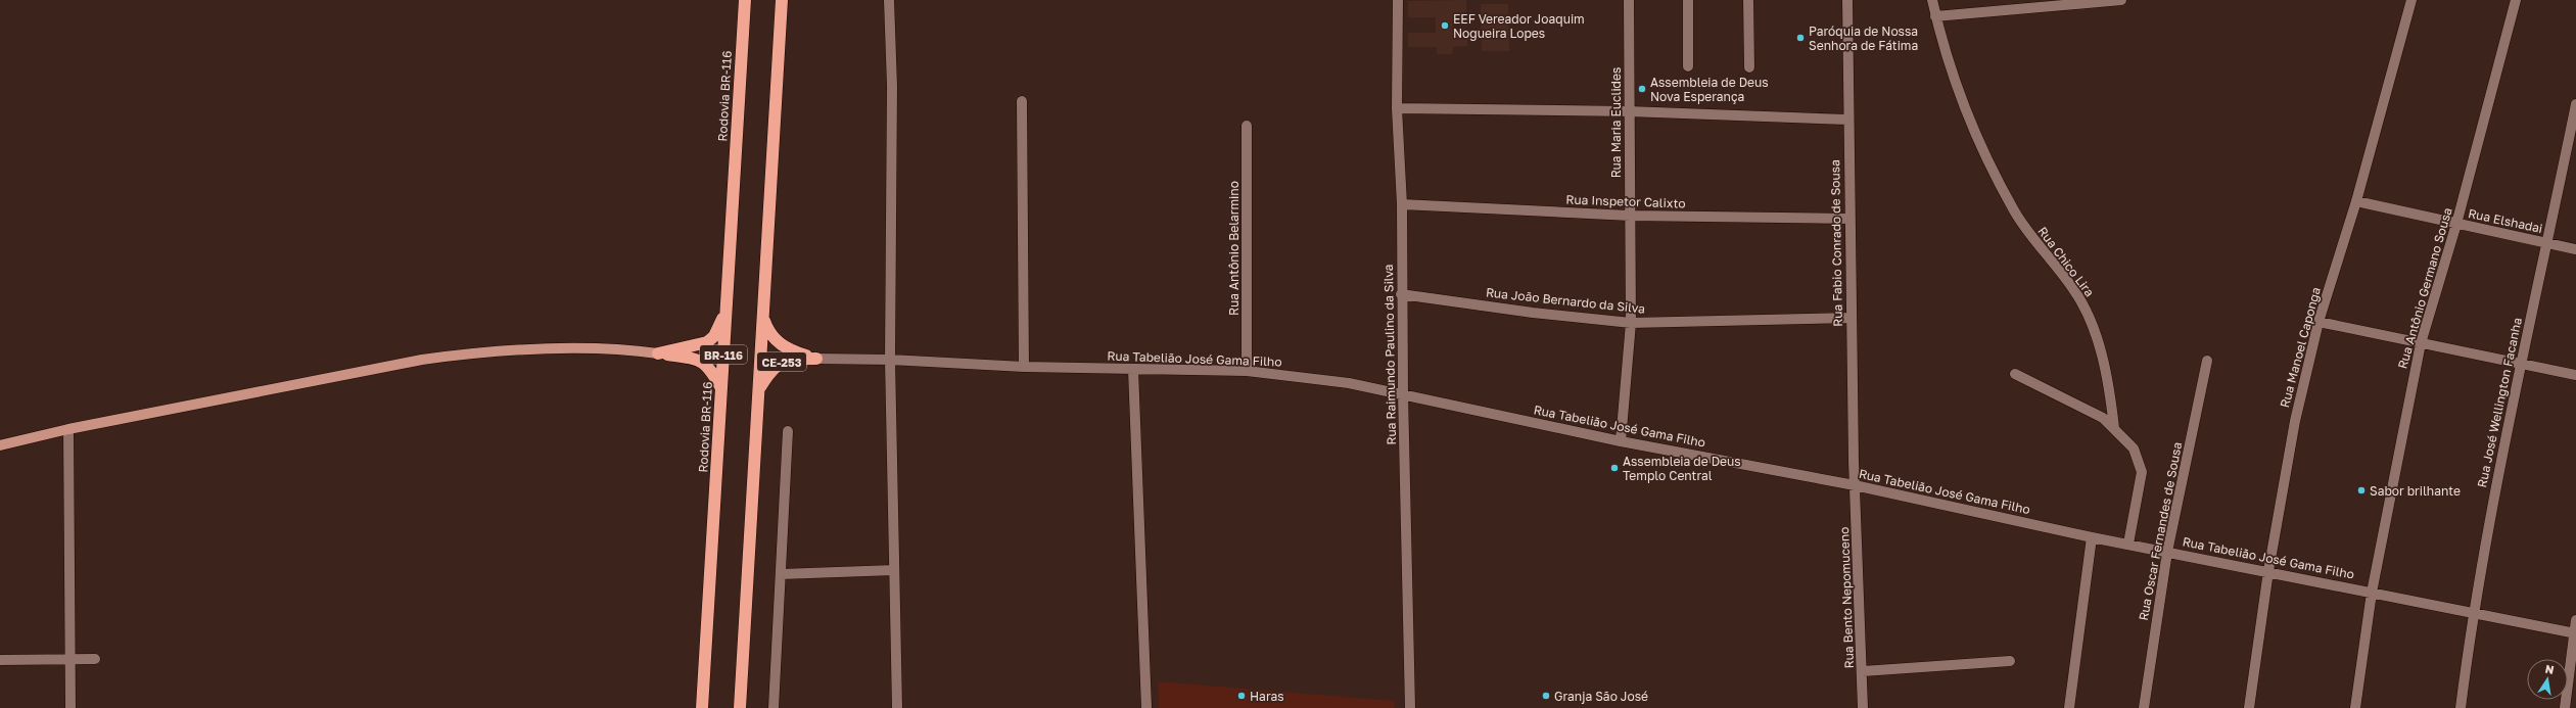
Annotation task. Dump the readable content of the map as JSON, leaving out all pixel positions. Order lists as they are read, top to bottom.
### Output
{
  "streets": {
    "highway": ["Rodovia BR-116", "BR-116", "CE-253"],
    "street": [
      "Rua Maria Euclides",
      "Rua Inspetor Calixto",
      "Rua Elshadai",
      "Rua Fabio Conrado de Sousa",
      "Rua Antônio Belarmino",
      "Rua Chico Lira",
      "Rua Antônio Germano Sousa",
      "Rua João Bernardo da Silva",
      "Rua Manoel Caponga",
      "Rua Raimundo Paulino da Silva",
      "Rua Tabelião José Gama Filho",
      "Rua José Wellington Facanha",
      "Rua Oscar Fernandes de Sousa",
      "Rua Bento Nepomuceno"
    ]
  },
  "crossings": [
    ["Rua Maria Euclides", "Rua Inspetor Calixto"],
    ["Rua Maria Euclides", "Rua João Bernardo da Silva"],
    ["Rua Maria Euclides", "Rua Tabelião José Gama Filho"],
    ["Rua Inspetor Calixto", "Rua Fabio Conrado de Sousa"],
    ["Rua Inspetor Calixto", "Rua Raimundo Paulino da Silva"],
    ["Rua Elshadai", "Rua Antônio Germano Sousa"],
    ["Rua Elshadai", "Rua Manoel Caponga"],
    ["Rua Elshadai", "Rua José Wellington Facanha"],
    ["Rua Fabio Conrado de Sousa", "Rua João Bernardo da Silva"],
    ["Rua Fabio Conrado de Sousa", "Rua Tabelião José Gama Filho"],
    ["Rua Fabio Conrado de Sousa", "Rua Bento Nepomuceno"],
    ["Rua Antônio Belarmino", "Rua Tabelião José Gama Filho"],
    ["Rua Antônio Germano Sousa", "Rua Tabelião José Gama Filho"],
    ["Rua João Bernardo da Silva", "Rua Raimundo Paulino da Silva"],
    ["Rua Manoel Caponga", "Rua Tabelião José Gama Filho"],
    ["BR-116", "CE-253"],
    ["Rua Raimundo Paulino da Silva", "Rua Tabelião José Gama Filho"],
    ["Rua Tabelião José Gama Filho", "CE-253"],
    ["Rua Tabelião José Gama Filho", "Rua José Wellington Facanha"],
    ["Rua Tabelião José Gama Filho", "Rua Oscar Fernandes de Sousa"],
    ["Rua Tabelião José Gama Filho", "Rua Bento Nepomuceno"]
  ],
  "places": [
    "EEF Vereador Joaquim Nogueira Lopes",
    "Paróquia de Nossa Senhora de Fátima",
    "Assembleia de Deus Nova Esperança",
    "Assembleia de Deus Templo Central",
    "Sabor brilhante",
    "Haras",
    "Granja São José"
  ],
  "north": "top"
}
